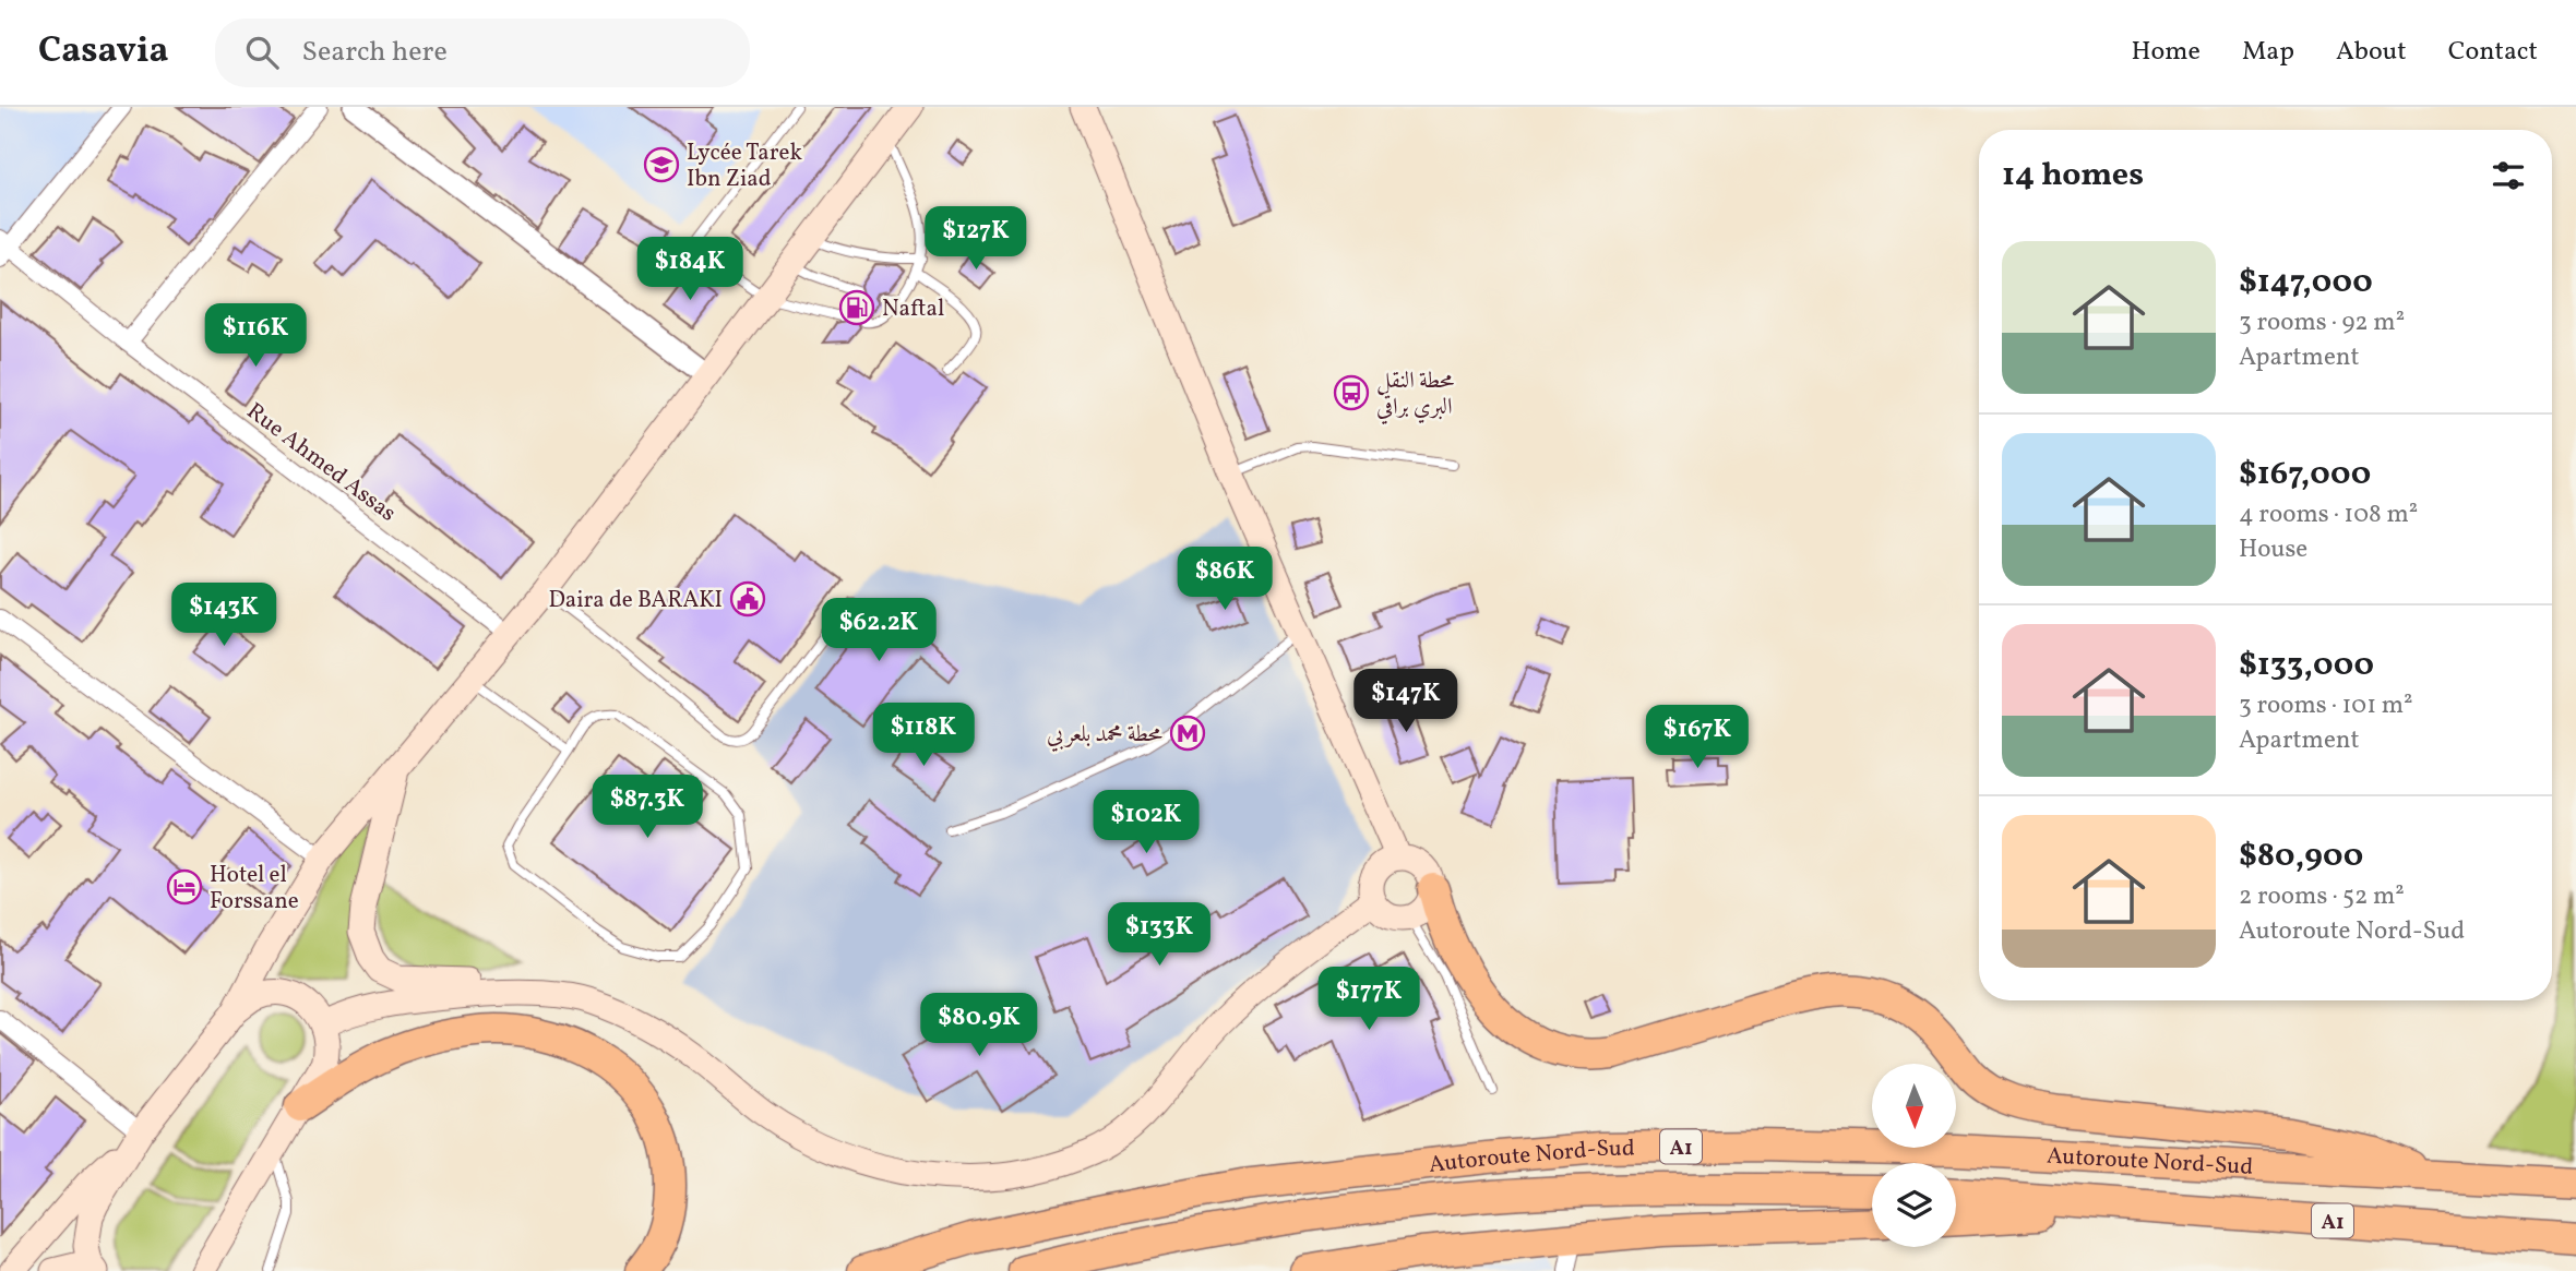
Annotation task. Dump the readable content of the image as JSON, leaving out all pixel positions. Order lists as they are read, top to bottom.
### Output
{
  "streets": {
    "highway": ["A1", "Autoroute Nord-Sud"],
    "street": ["Rue Ahmed Assas"]
  },
  "places": {
    "school or university": ["Lycée Tarek Ibn Ziad"],
    "fuel station": ["Naftal"],
    "bus stop": ["محطة النقل البري براقي"],
    "public building": ["Daira de BARAKI"],
    "metro station": ["محطة محمد بلعربي"],
    "hotel": ["Hotel el Forssane"]
  },
  "north": "bottom",
  "page": {
    "header": "Casavia",
    "search": "Search here",
    "nav": [
      "Home",
      "Map",
      "About",
      "Contact"
    ],
    "heading": "14 homes",
    "price": [
      "$127K",
      "$184K",
      "$116K",
      "$86K",
      "$143K",
      "$62.2K",
      "$147K",
      "$118K",
      "$167K",
      "$87.3K",
      "$102K",
      "$133K",
      "$177K",
      "$80.9K"
    ],
    "list": [
      {
        "name": "$147,000",
        "note": "3 rooms · 92 m² · Apartment"
      },
      {
        "name": "$167,000",
        "note": "4 rooms · 108 m² · House"
      },
      {
        "name": "$133,000",
        "note": "3 rooms · 101 m² · Apartment"
      },
      {
        "name": "$80,900",
        "note": "2 rooms · 52 m² · Autoroute Nord-Sud"
      }
    ]
  }
}
